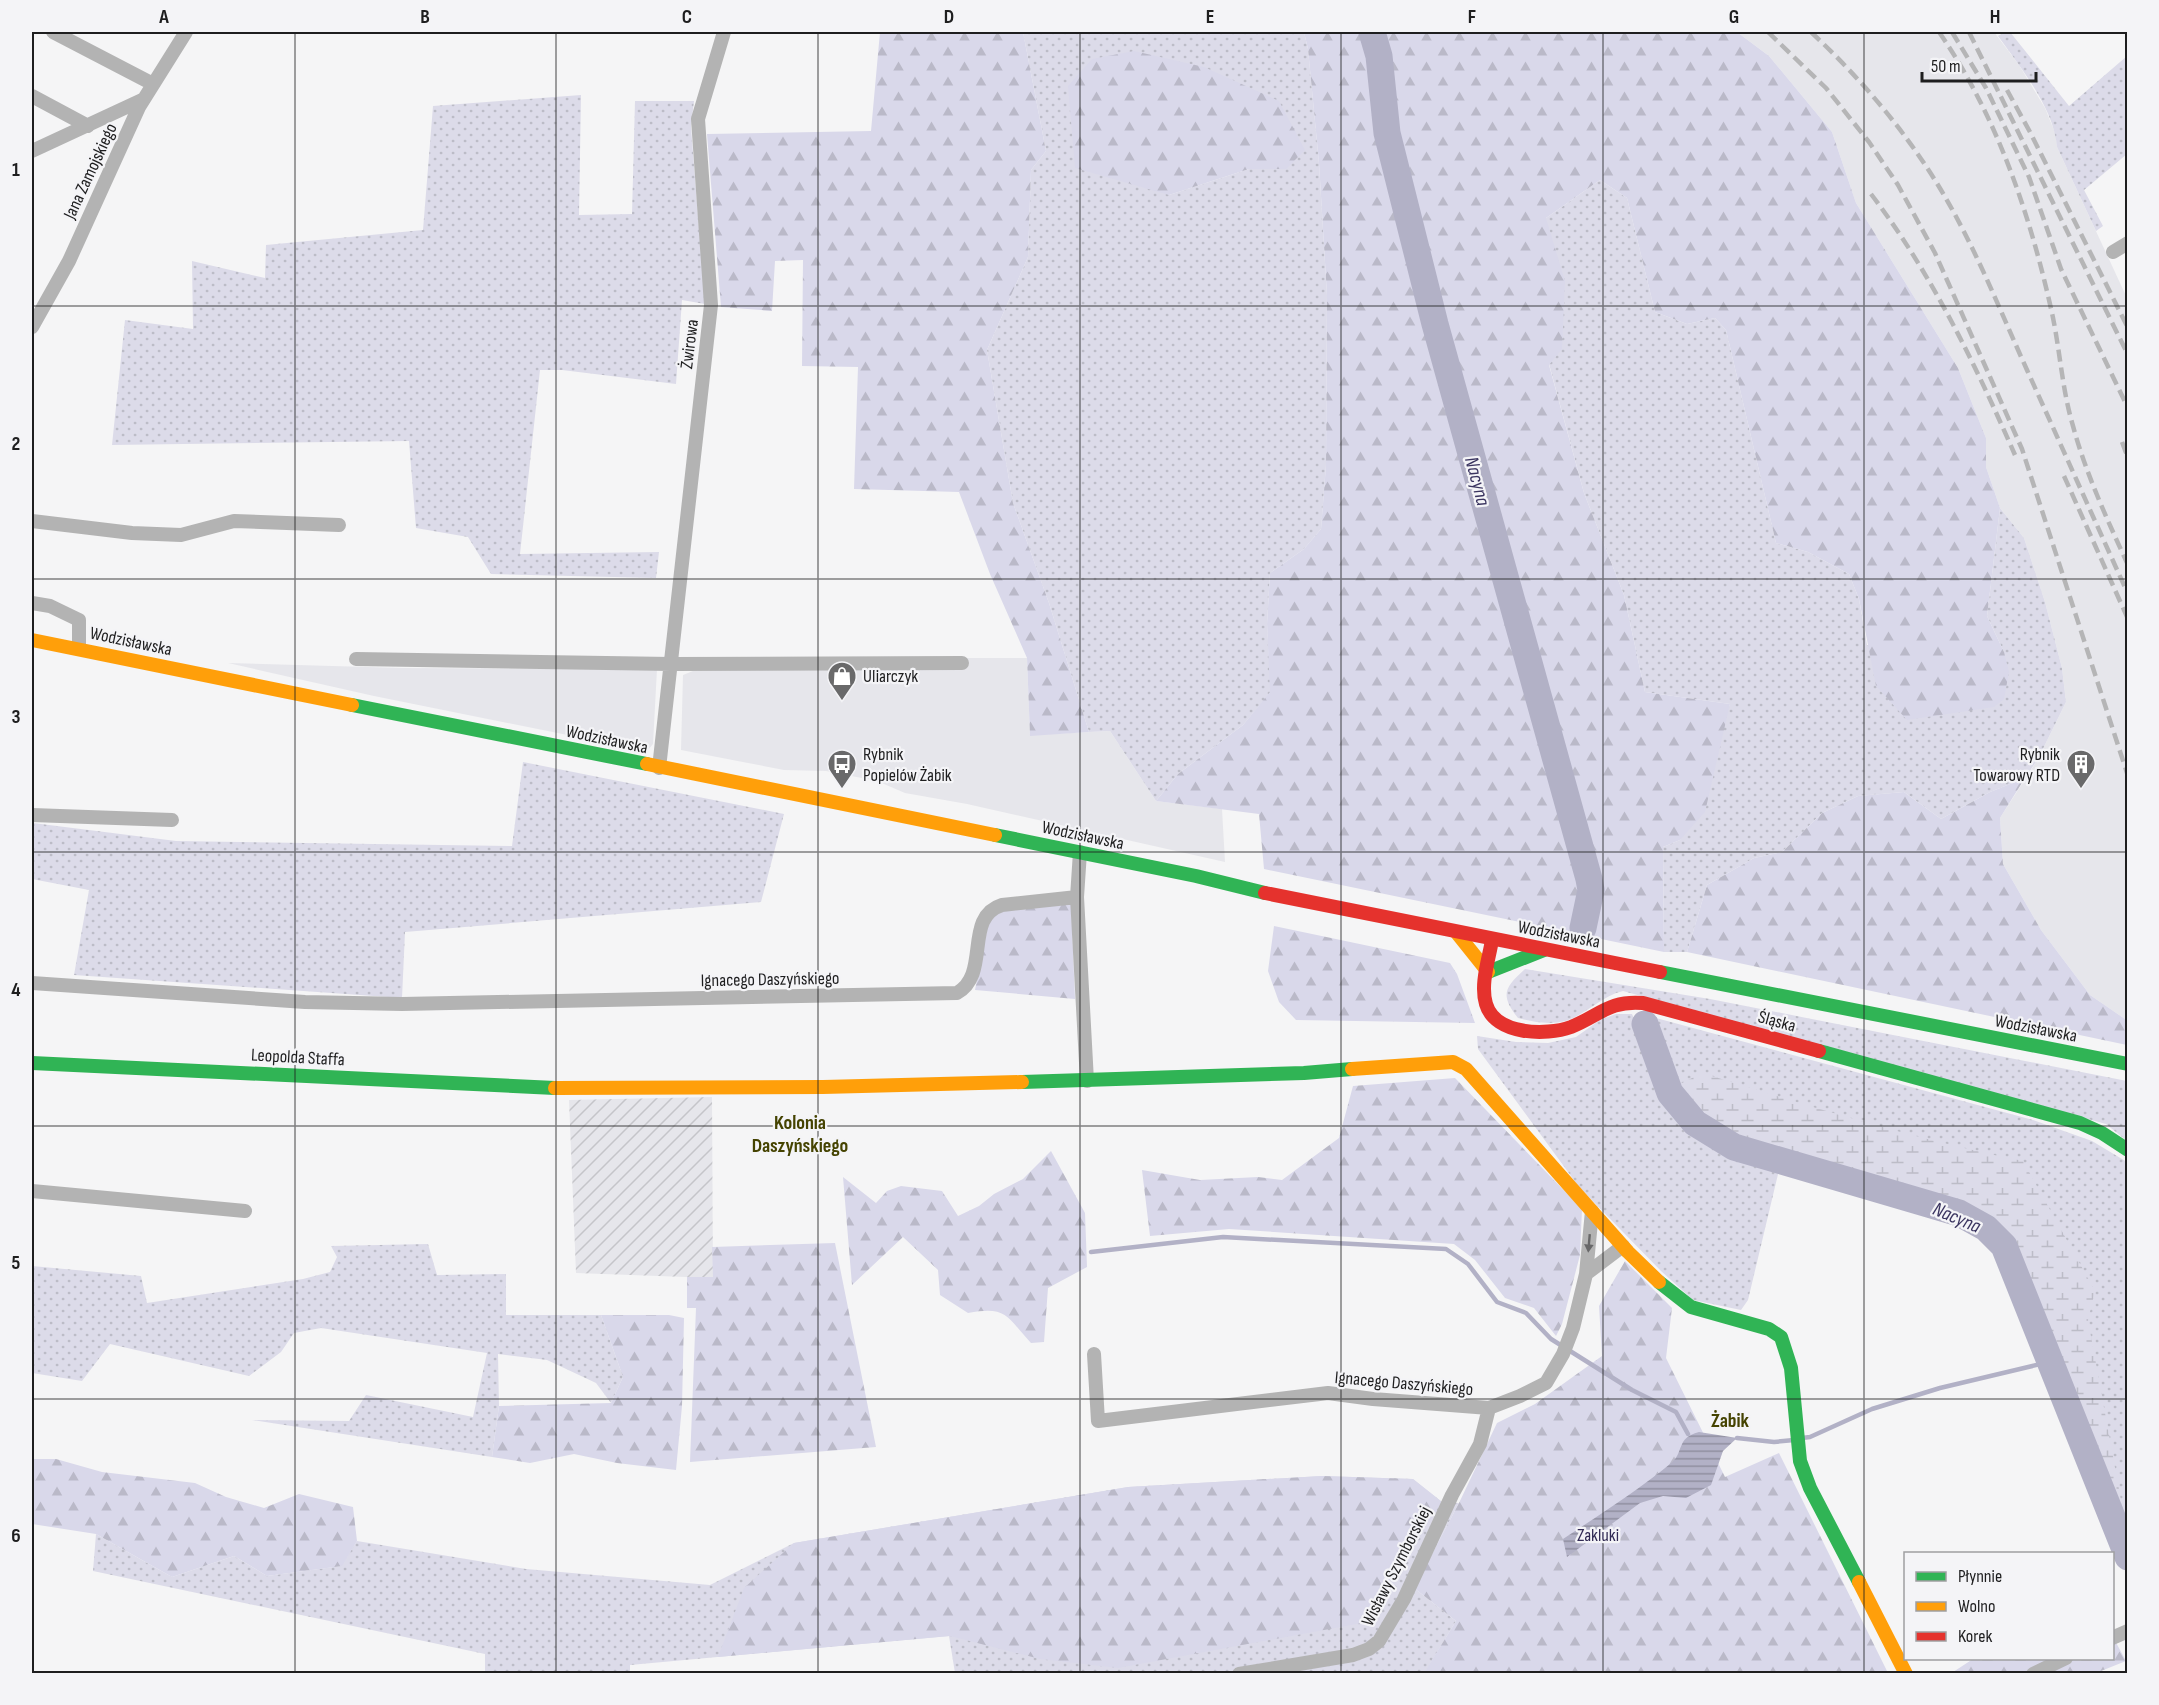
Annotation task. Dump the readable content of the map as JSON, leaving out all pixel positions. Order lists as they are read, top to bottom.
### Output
{
  "streets": {
    "street": [
      "Jana Zamojskiego",
      "Żwirowa",
      "Wodzisławska",
      "Ignacego Daszyńskiego",
      "Śląska",
      "Leopolda Staffa",
      "Wisławy Szymborskiej"
    ]
  },
  "crossings": [
    ["Żwirowa", "Wodzisławska"],
    ["Wodzisławska", "Śląska"],
    ["Ignacego Daszyńskiego", "Wisławy Szymborskiej"]
  ],
  "districts": ["Kolonia Daszyńskiego", "Żabik"],
  "water": ["Nacyna"],
  "parks": ["Zakluki"],
  "places": {
    "shop": ["Uliarczyk"],
    "bus stop": ["Rybnik Popielów Żabik"],
    "building": ["Rybnik Towarowy RTD"]
  },
  "legend": ["Płynnie", "Wolno", "Korek"],
  "scale_bar": "50 m",
  "grid": {
    "columns": [
      "A",
      "B",
      "C",
      "D",
      "E",
      "F",
      "G",
      "H"
    ],
    "rows": [
      "1",
      "2",
      "3",
      "4",
      "5",
      "6"
    ]
  }
}
